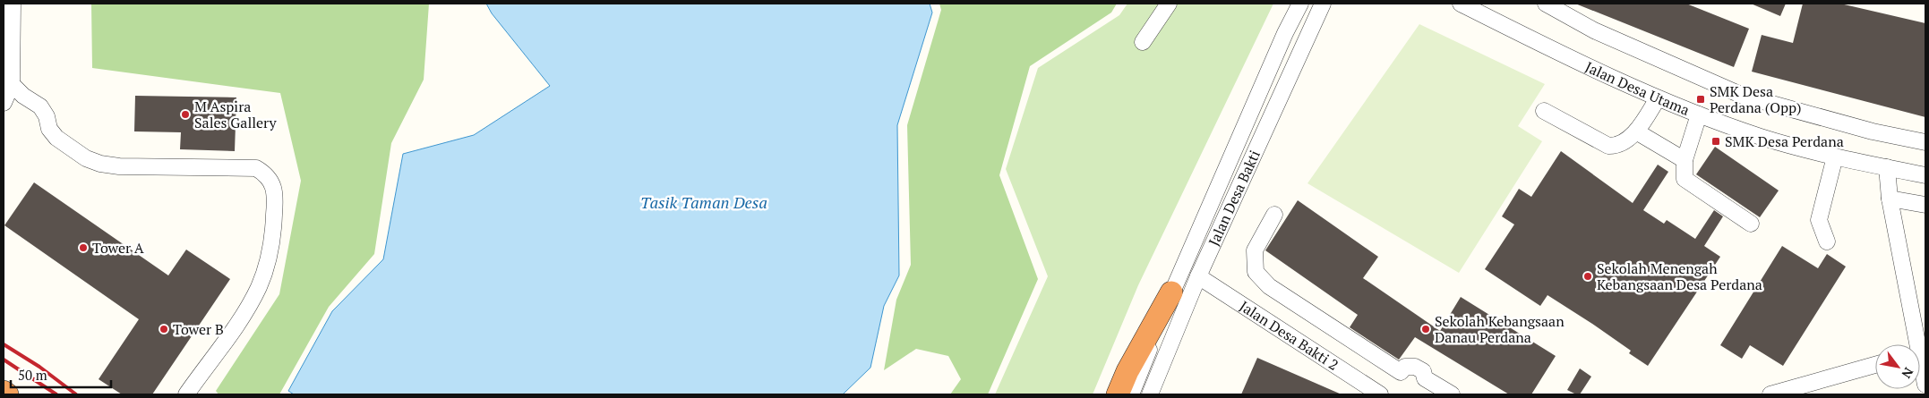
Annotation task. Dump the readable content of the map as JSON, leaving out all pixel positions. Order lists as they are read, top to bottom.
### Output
{
  "streets": {
    "street": ["Jalan Desa Utama", "Jalan Desa Bakti", "Jalan Desa Bakti 2"]
  },
  "crossings": [
    ["Jalan Desa Bakti", "Jalan Desa Bakti 2"]
  ],
  "water": ["Tasik Taman Desa"],
  "places": {
    "transit": ["SMK Desa Perdana (Opp)", "SMK Desa Perdana"],
    "other": [
      "M Aspira Sales Gallery",
      "Tower A",
      "Sekolah Menengah Kebangsaan Desa Perdana",
      "Tower B",
      "Sekolah Kebangsaan Danau Perdana"
    ]
  },
  "scale_bar": "50 m",
  "north": "bottom right"
}
